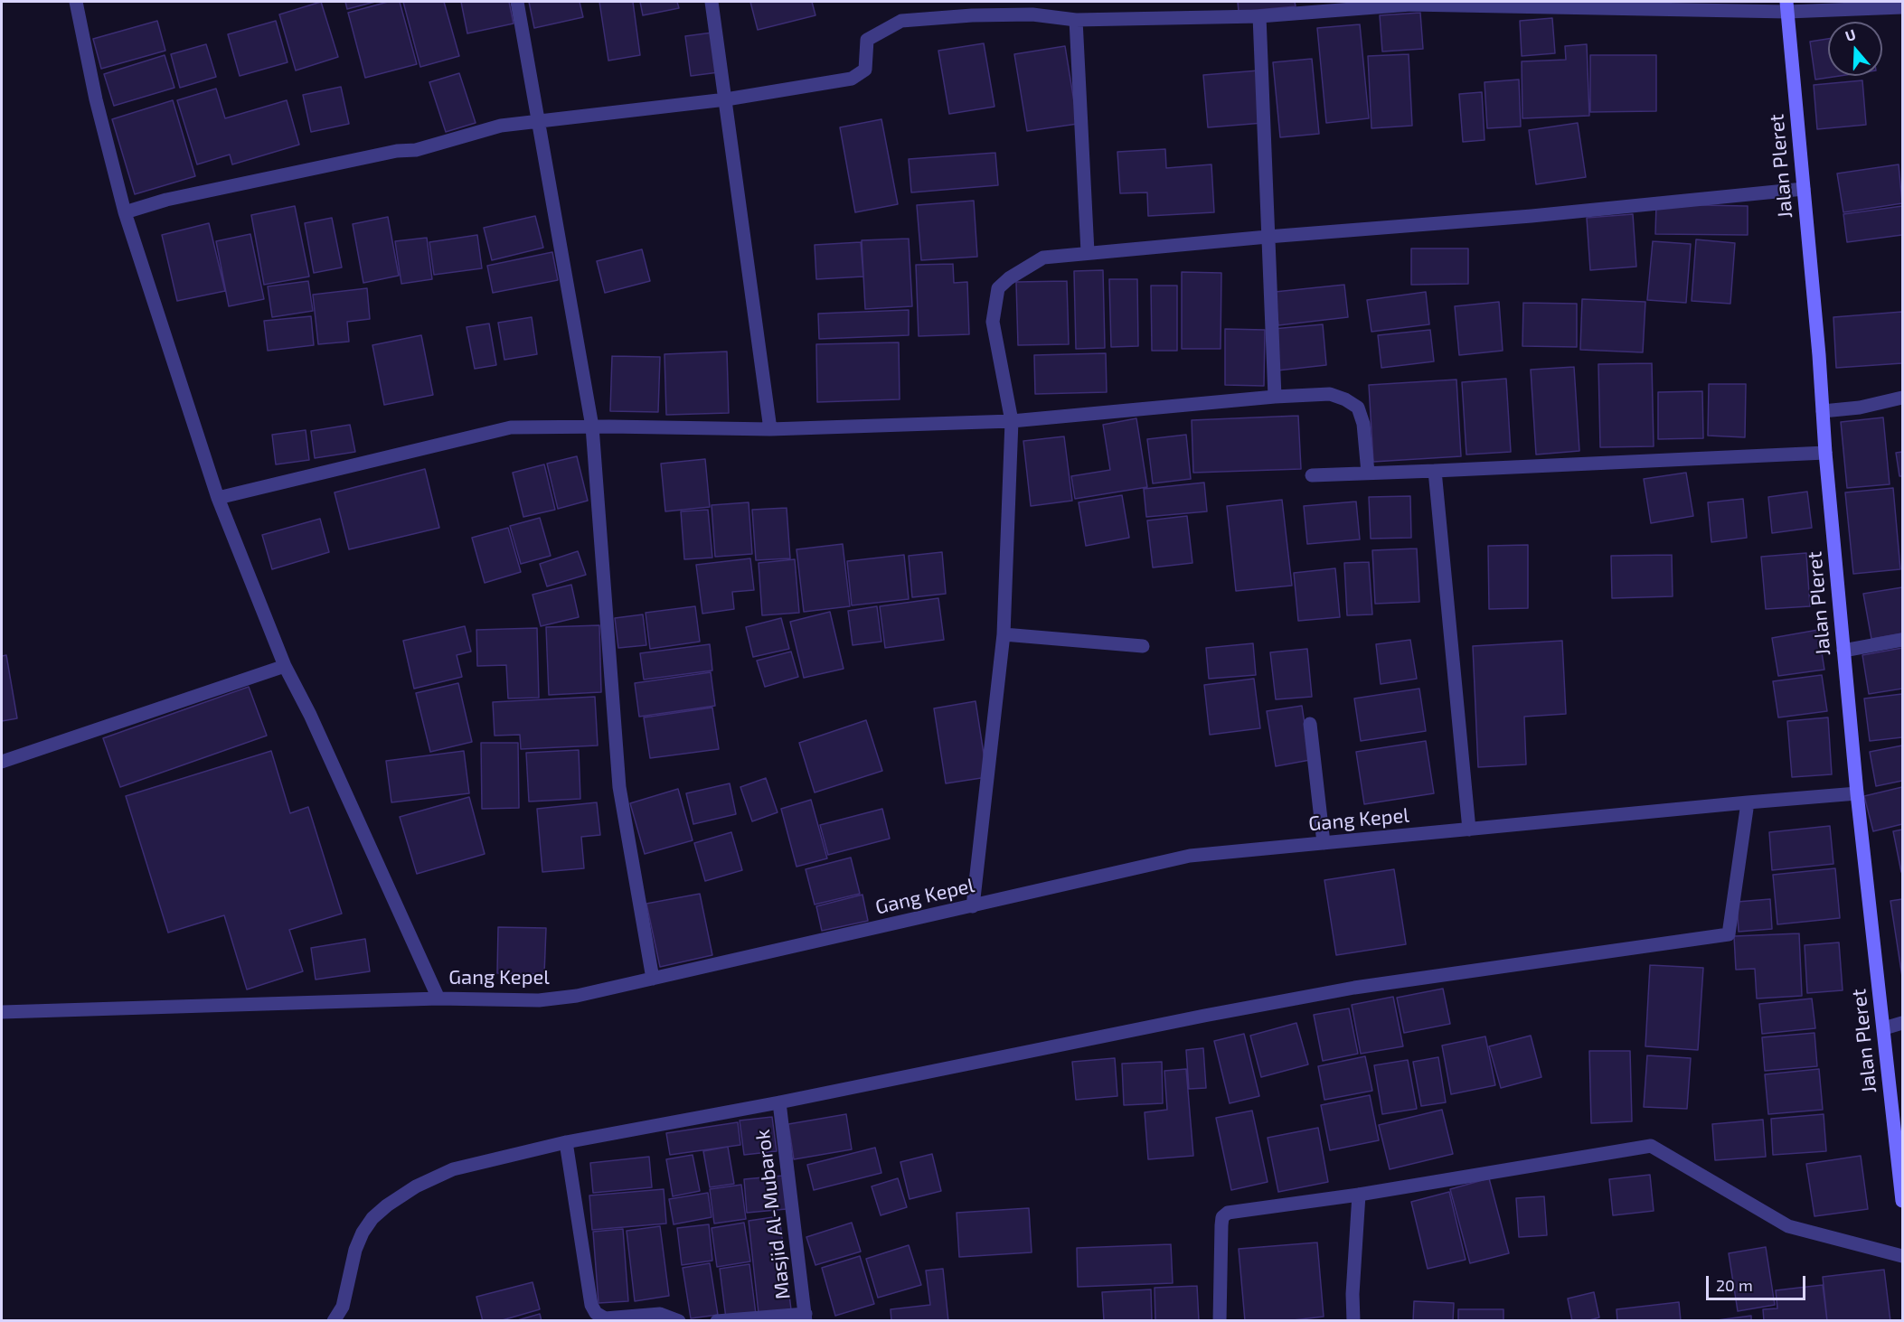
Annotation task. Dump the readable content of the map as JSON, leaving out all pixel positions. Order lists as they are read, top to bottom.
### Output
{
  "streets": {
    "main road": ["Jalan Pleret"],
    "street": ["Gang Kepel", "Masjid Al-Mubarok"]
  },
  "crossings": [
    ["Jalan Pleret", "Gang Kepel"]
  ],
  "scale_bar": "20 m",
  "north": "top"
}
